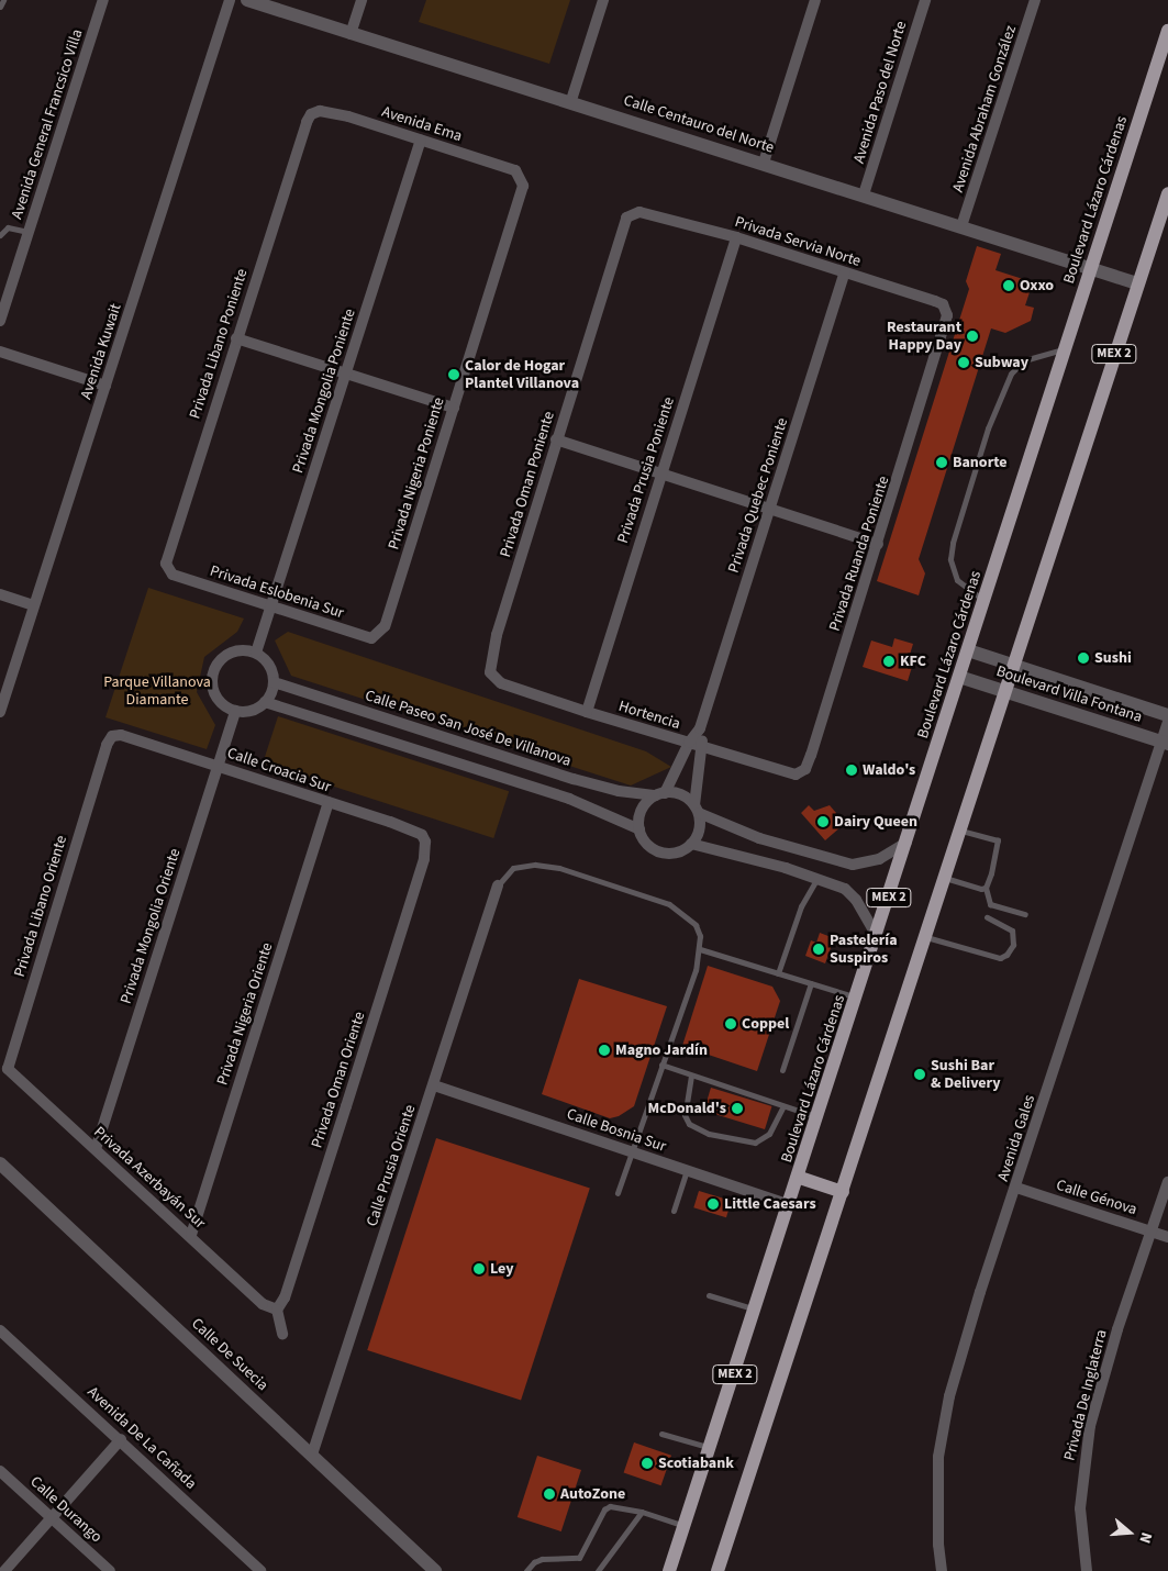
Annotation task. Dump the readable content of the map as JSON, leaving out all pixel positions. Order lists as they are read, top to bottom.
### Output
{
  "streets": {
    "main road": ["Boulevard Lázaro Cárdenas", "MEX 2"],
    "street": [
      "Avenida Paso del Norte",
      "Avenida Abraham González",
      "Avenida General Francsico Villa",
      "Avenida Ema",
      "Calle Centauro del Norte",
      "Privada Servia Norte",
      "Privada Libano Poniente",
      "Avenida Kuwait",
      "Privada Mongolia Poniente",
      "Privada Prusia Poniente",
      "Privada Nigeria Poniente",
      "Privada Oman Poniente",
      "Privada Quebec Poniente",
      "Privada Ruanda Poniente",
      "Privada Eslobenia Sur",
      "Boulevard Villa Fontana",
      "Hortencia",
      "Calle Paseo San José De Villanova",
      "Calle Croacia Sur",
      "Privada Libano Oriente",
      "Privada Mongolia Oriente",
      "Privada Nigeria Oriente",
      "Privada Oman Oriente",
      "Calle Bosnia Sur",
      "Avenida Gales",
      "Calle Prusia Oriente",
      "Privada Azerbayán Sur",
      "Calle Génova",
      "Calle De Suecia",
      "Privada De Inglaterra",
      "Avenida De La Cañada",
      "Calle Durango"
    ]
  },
  "crossings": [
    ["Avenida Paso del Norte", "Calle Centauro del Norte"],
    ["Avenida Abraham González", "Calle Centauro del Norte"],
    ["Avenida Ema", "Privada Libano Poniente"],
    ["Avenida Ema", "Privada Mongolia Poniente"],
    ["Avenida Ema", "Privada Nigeria Poniente"],
    ["Calle Centauro del Norte", "Boulevard Lázaro Cárdenas"],
    ["Calle Centauro del Norte", "MEX 2"],
    ["Boulevard Lázaro Cárdenas", "Boulevard Villa Fontana"],
    ["Boulevard Lázaro Cárdenas", "Calle Bosnia Sur"],
    ["Privada Servia Norte", "Privada Prusia Poniente"],
    ["Privada Servia Norte", "Privada Oman Poniente"],
    ["Privada Servia Norte", "Privada Quebec Poniente"],
    ["Privada Servia Norte", "Privada Ruanda Poniente"],
    ["Privada Libano Poniente", "Privada Eslobenia Sur"],
    ["MEX 2", "Boulevard Villa Fontana"],
    ["Privada Mongolia Poniente", "Privada Eslobenia Sur"],
    ["Privada Mongolia Poniente", "Calle Paseo San José De Villanova"],
    ["Privada Mongolia Poniente", "Privada Mongolia Oriente"],
    ["Privada Prusia Poniente", "Hortencia"],
    ["Privada Nigeria Poniente", "Privada Eslobenia Sur"],
    ["Privada Oman Poniente", "Hortencia"],
    ["Privada Quebec Poniente", "Hortencia"],
    ["Privada Quebec Poniente", "Calle Paseo San José De Villanova"],
    ["Privada Ruanda Poniente", "Hortencia"],
    ["Boulevard Villa Fontana", "Avenida Gales"],
    ["Calle Paseo San José De Villanova", "Privada Mongolia Oriente"],
    ["Calle Croacia Sur", "Privada Libano Oriente"],
    ["Calle Croacia Sur", "Privada Mongolia Oriente"],
    ["Calle Croacia Sur", "Privada Nigeria Oriente"],
    ["Calle Croacia Sur", "Privada Oman Oriente"],
    ["Privada Libano Oriente", "Privada Azerbayán Sur"],
    ["Privada Mongolia Oriente", "Privada Azerbayán Sur"],
    ["Privada Nigeria Oriente", "Privada Azerbayán Sur"],
    ["Privada Oman Oriente", "Privada Azerbayán Sur"],
    ["Calle Bosnia Sur", "Calle Prusia Oriente"],
    ["Avenida Gales", "Calle Génova"],
    ["Calle Prusia Oriente", "Calle De Suecia"],
    ["Calle Génova", "Privada De Inglaterra"]
  ],
  "parks": ["Parque Villanova Diamante"],
  "places": [
    "Oxxo",
    "Restaurant Happy Day",
    "Subway",
    "Calor de Hogar Plantel Villanova",
    "Banorte",
    "Sushi",
    "KFC",
    "Waldo's",
    "Dairy Queen",
    "Pastelería Suspiros",
    "Coppel",
    "Magno Jardín",
    "Sushi Bar & Delivery",
    "McDonald's",
    "Little Caesars",
    "Ley",
    "Scotiabank",
    "AutoZone"
  ],
  "north": "right"
}
